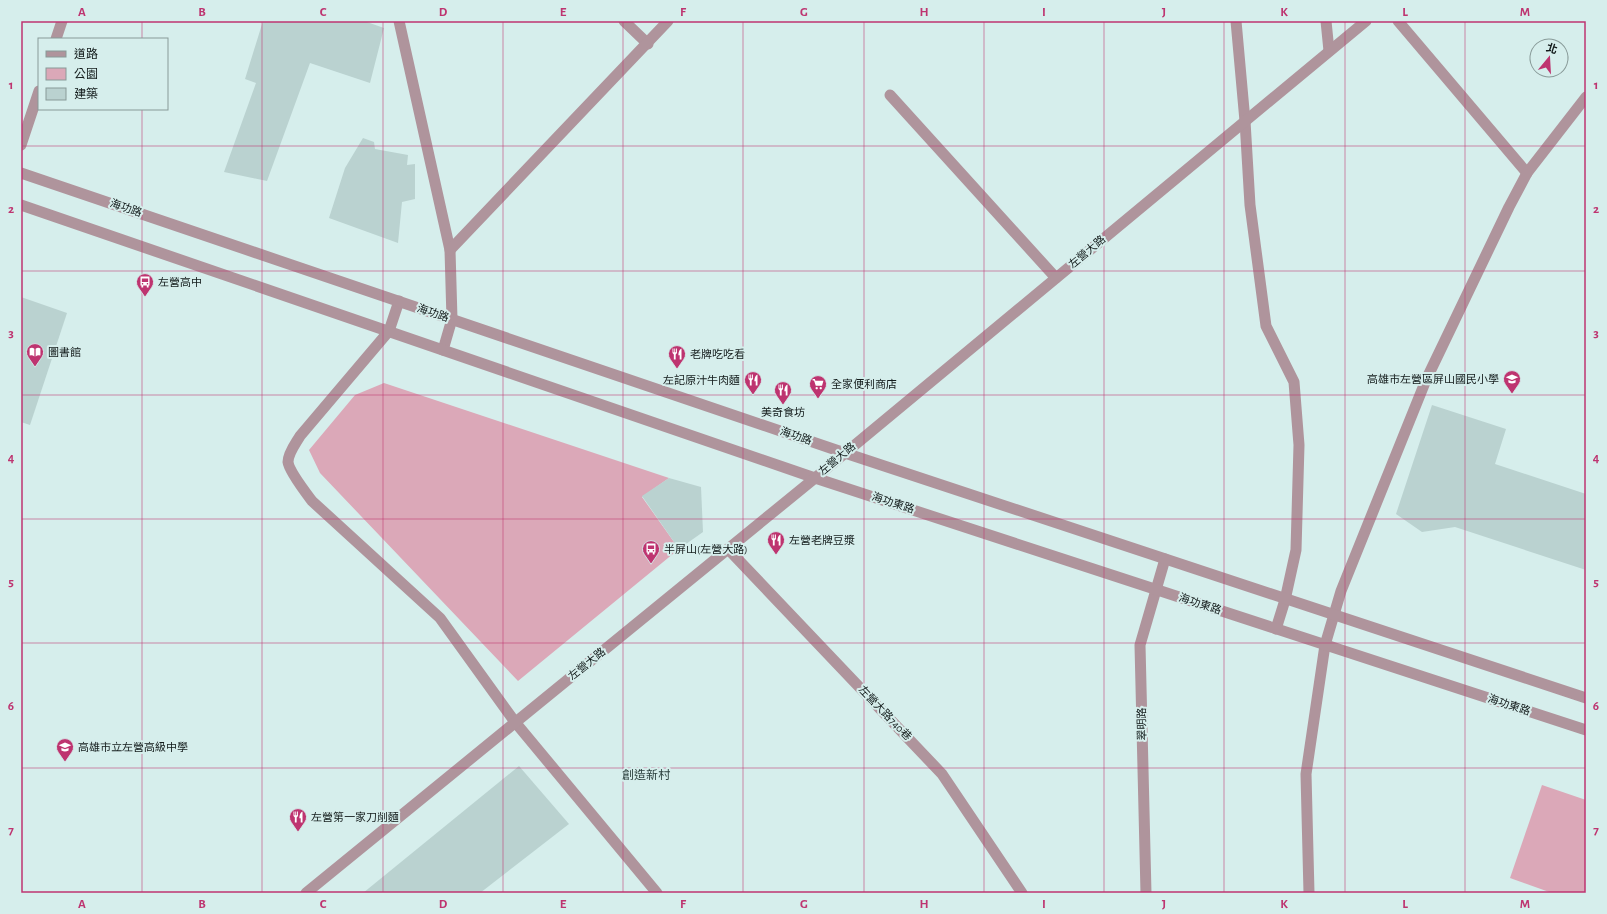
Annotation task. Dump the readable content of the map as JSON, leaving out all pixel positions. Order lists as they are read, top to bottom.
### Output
{
  "streets": {
    "street": [
      "海功路",
      "左營大路",
      "海功東路",
      "左營大路740巷",
      "翠明路"
    ]
  },
  "crossings": [
    ["海功路", "左營大路"],
    ["左營大路", "海功東路"],
    ["左營大路", "左營大路740巷"],
    ["海功東路", "翠明路"]
  ],
  "districts": ["創造新村"],
  "places": {
    "bus stop": ["左營高中", "半屏山(左營大路)"],
    "library": ["圖書館"],
    "restaurant": [
      "老牌吃吃看",
      "左記原汁牛肉麵",
      "美奇食坊",
      "左營老牌豆漿",
      "左營第一家刀削麵"
    ],
    "school or university": ["高雄市左營區屏山國民小學", "高雄市立左營高級中學"],
    "supermarket": ["全家便利商店"]
  },
  "legend": ["道路", "公園", "建築"],
  "north": "top",
  "grid": {
    "columns": [
      "A",
      "B",
      "C",
      "D",
      "E",
      "F",
      "G",
      "H",
      "I",
      "J",
      "K",
      "L",
      "M"
    ],
    "rows": [
      "1",
      "2",
      "3",
      "4",
      "5",
      "6",
      "7"
    ]
  }
}
